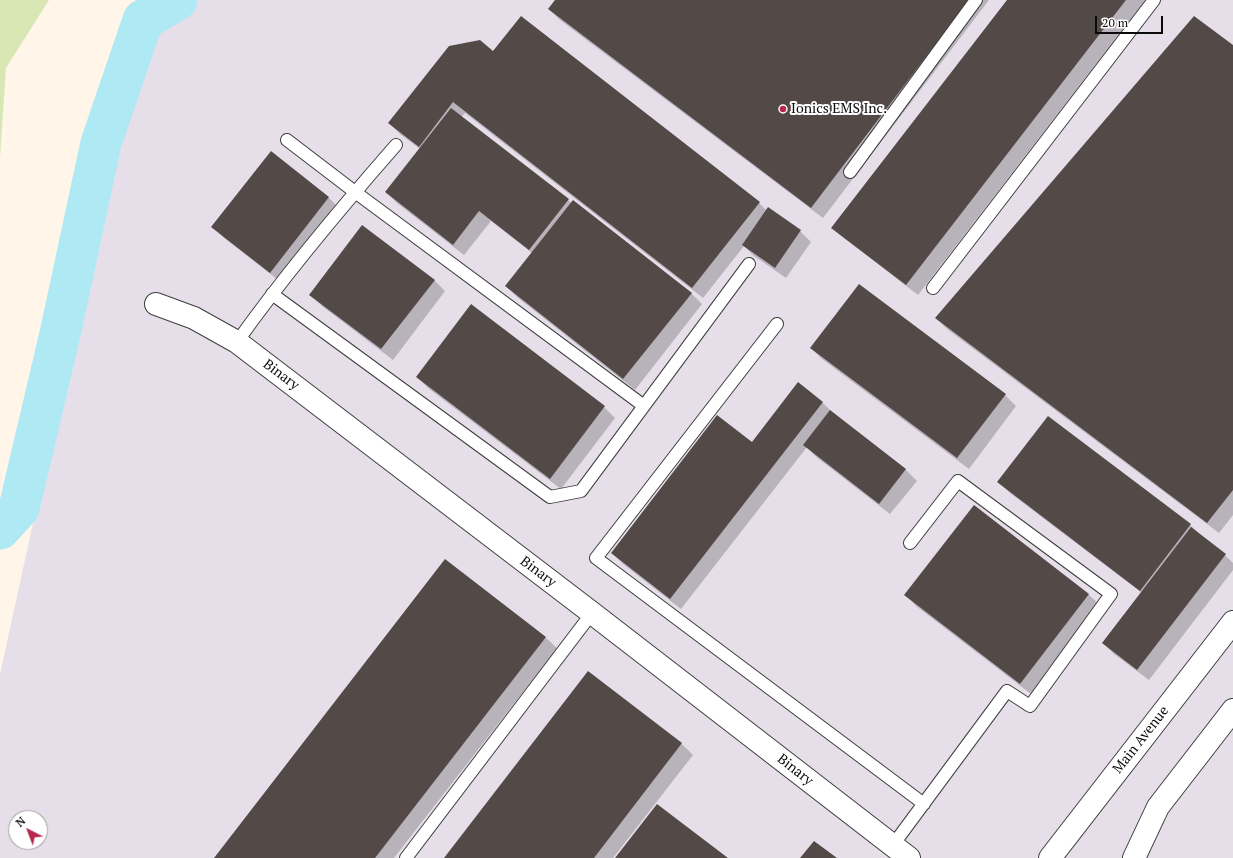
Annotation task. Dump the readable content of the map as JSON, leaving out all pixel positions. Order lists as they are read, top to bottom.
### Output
{
  "streets": {
    "street": ["Binary", "Main Avenue"]
  },
  "places": ["Ionics EMS Inc."],
  "scale_bar": "20 m",
  "north": "top left"
}
